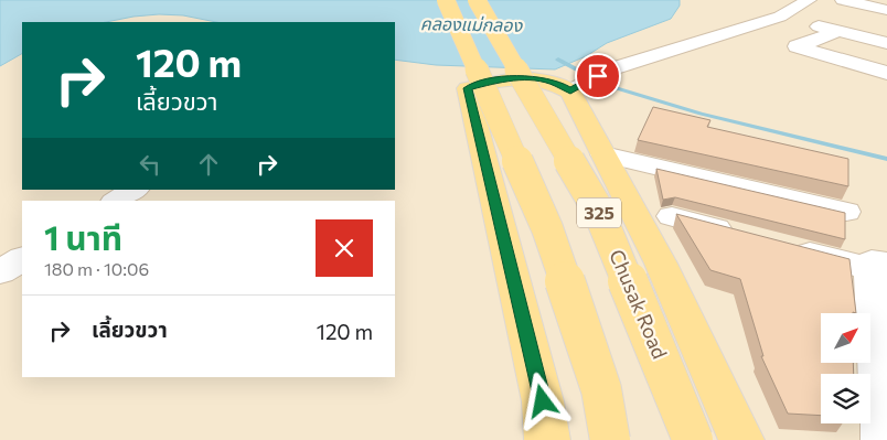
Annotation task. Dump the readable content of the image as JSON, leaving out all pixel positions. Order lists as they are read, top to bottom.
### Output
{
  "streets": {
    "main road": ["325", "Chusak Road"]
  },
  "water": ["คลองแม่กลอง"],
  "north": "top right",
  "page": {
    "turn": ["120 m", "เลี้ยวขวา"],
    "heading": ["1 นาที", "180 m · 10:06"],
    "list": [
      {
        "name": "เลี้ยวขวา",
        "value": "120 m"
      }
    ]
  }
}
